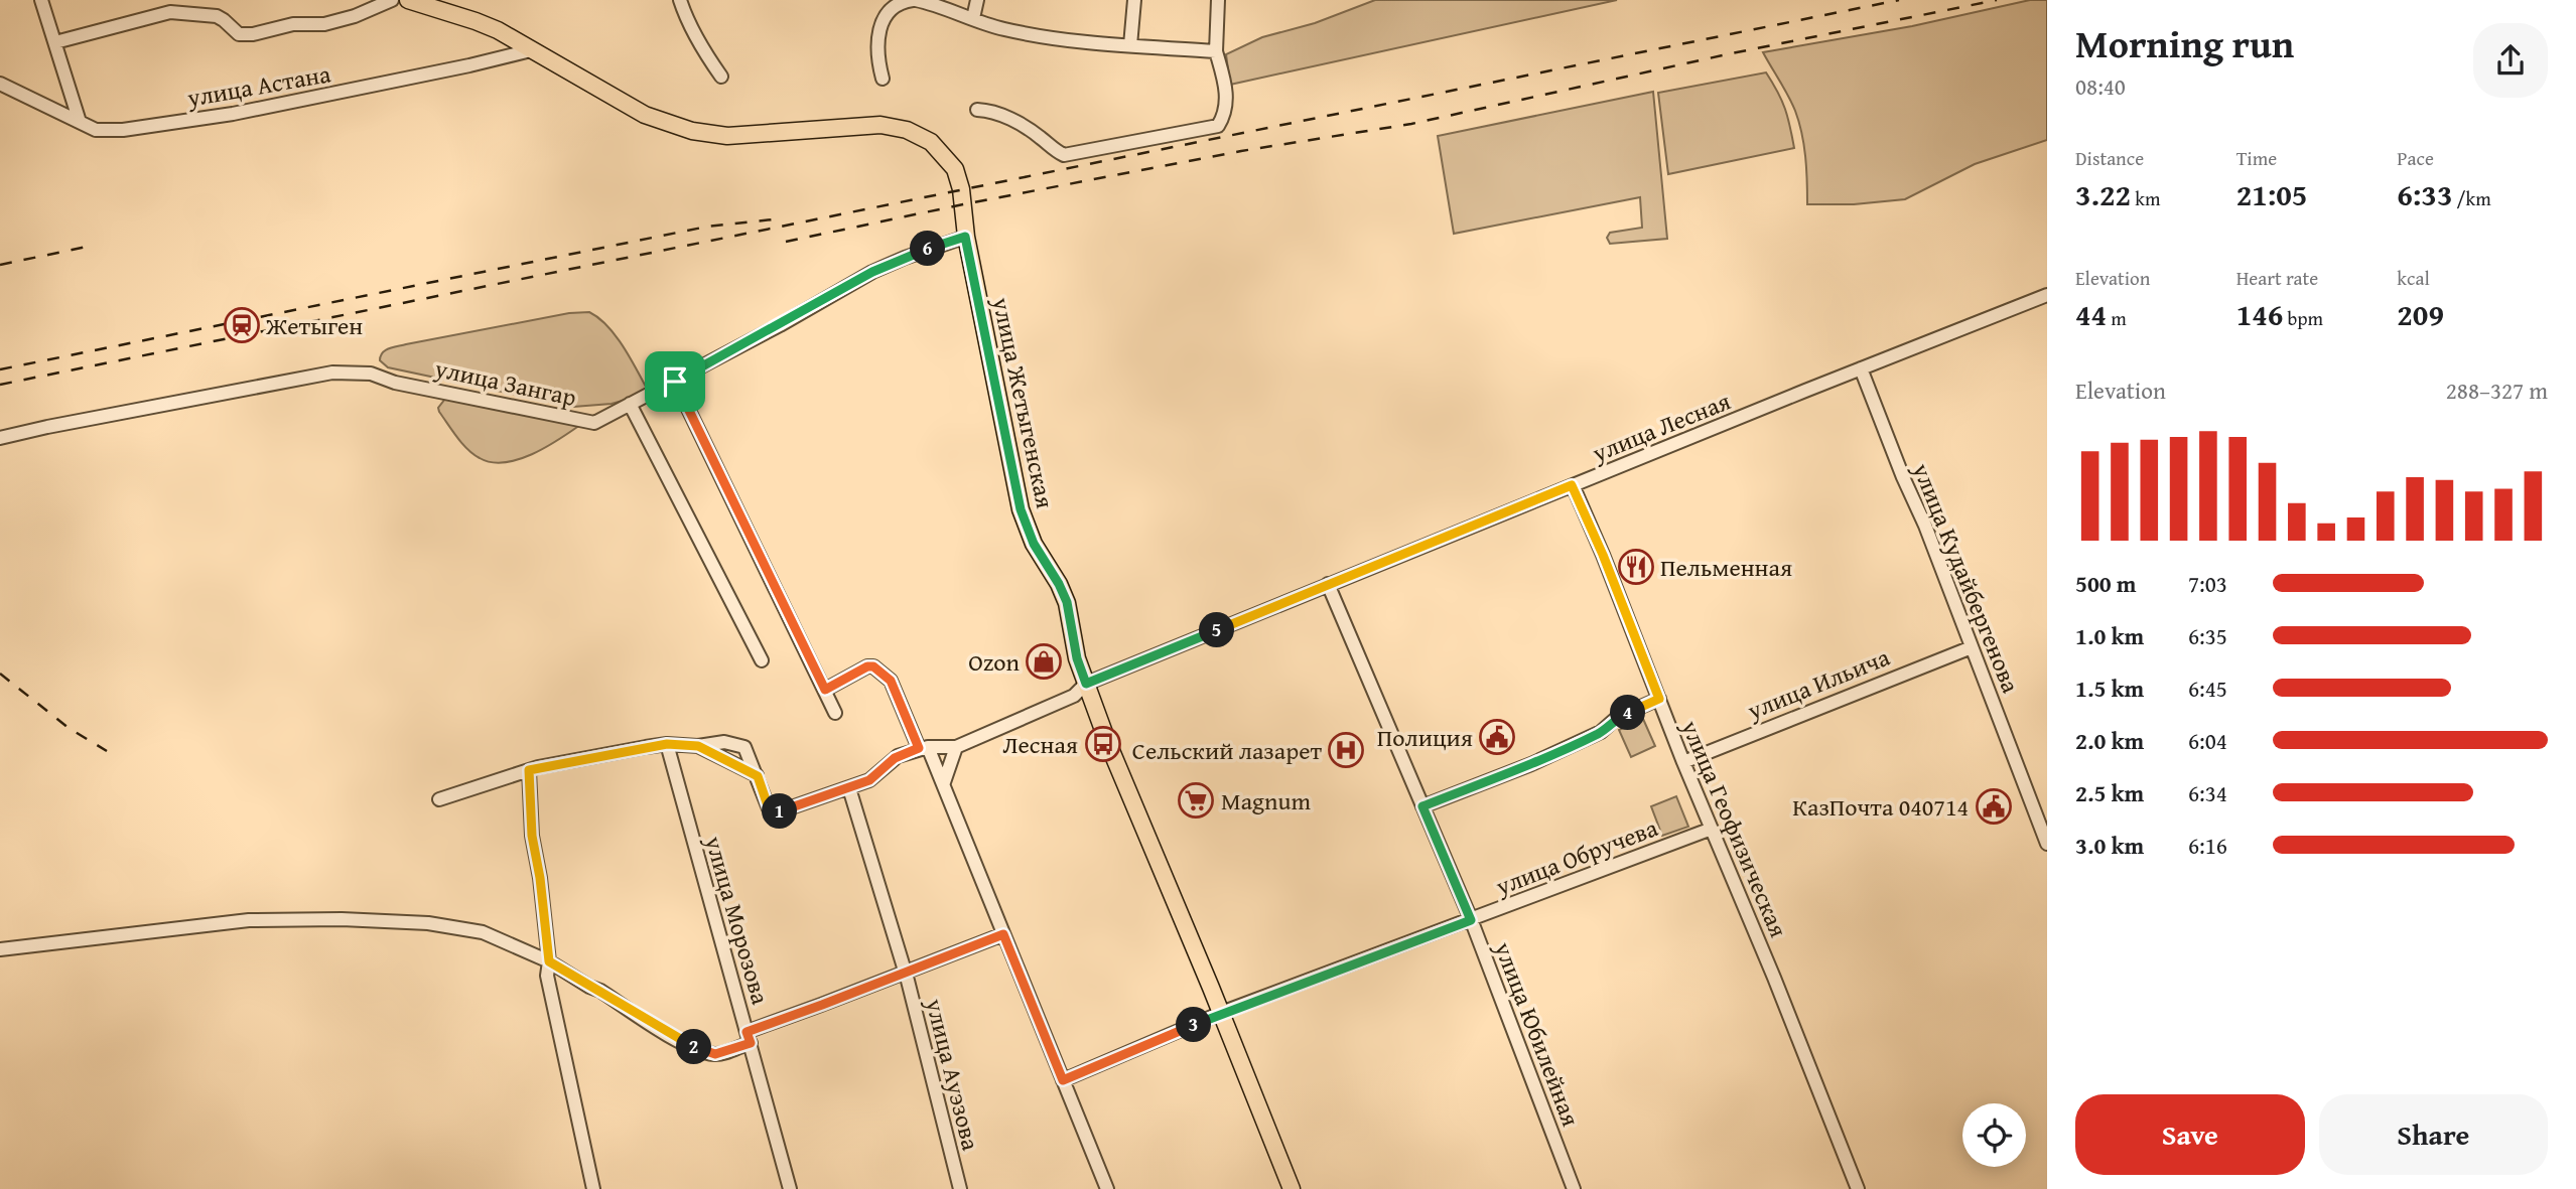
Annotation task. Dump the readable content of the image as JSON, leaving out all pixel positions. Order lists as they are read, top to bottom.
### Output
{
  "streets": {
    "main road": ["улица Жетыгенская"],
    "street": [
      "улица Астана",
      "улица Зангар",
      "улица Лесная",
      "улица Кудайбергенова",
      "улица Ильича",
      "улица Геофизическая",
      "улица Обручева",
      "улица Морозова",
      "улица Юбилейная",
      "улица Ауэзова"
    ]
  },
  "crossings": [
    ["улица Астана", "улица Жетыгенская"],
    ["улица Зангар", "улица Жетыгенская"],
    ["улица Жетыгенская", "улица Лесная"],
    ["улица Жетыгенская", "улица Обручева"],
    ["улица Лесная", "улица Кудайбергенова"],
    ["улица Лесная", "улица Геофизическая"],
    ["улица Лесная", "улица Юбилейная"],
    ["улица Лесная", "улица Ауэзова"],
    ["улица Кудайбергенова", "улица Ильича"],
    ["улица Ильича", "улица Геофизическая"],
    ["улица Геофизическая", "улица Обручева"],
    ["улица Обручева", "улица Юбилейная"]
  ],
  "places": {
    "station": ["Жетыген"],
    "restaurant": ["Пельменная"],
    "shop": ["Ozon"],
    "public building": ["Полиция", "КазПочта 040714"],
    "bus stop": ["Лесная"],
    "hospital": ["Сельский лазарет"],
    "supermarket": ["Magnum"]
  },
  "page": {
    "heading": ["Morning run", "08:40"],
    "stats": [
      ["Distance", "3.22 km"],
      ["Time", "21:05"],
      ["Pace", "6:33 /km"],
      ["Elevation", "44 m"],
      ["Heart rate", "146 bpm"],
      ["kcal", "209"]
    ],
    "pins": [
      "6",
      "5",
      "4",
      "1",
      "3",
      "2"
    ],
    "chart": ["Elevation", "288–327 m"],
    "list": [
      {
        "name": "500 m",
        "note": "7:03"
      },
      {
        "name": "1.0 km",
        "note": "6:35"
      },
      {
        "name": "1.5 km",
        "note": "6:45"
      },
      {
        "name": "2.0 km",
        "note": "6:04"
      },
      {
        "name": "2.5 km",
        "note": "6:34"
      },
      {
        "name": "3.0 km",
        "note": "6:16"
      }
    ],
    "buttons": ["Save", "Share"]
  }
}
